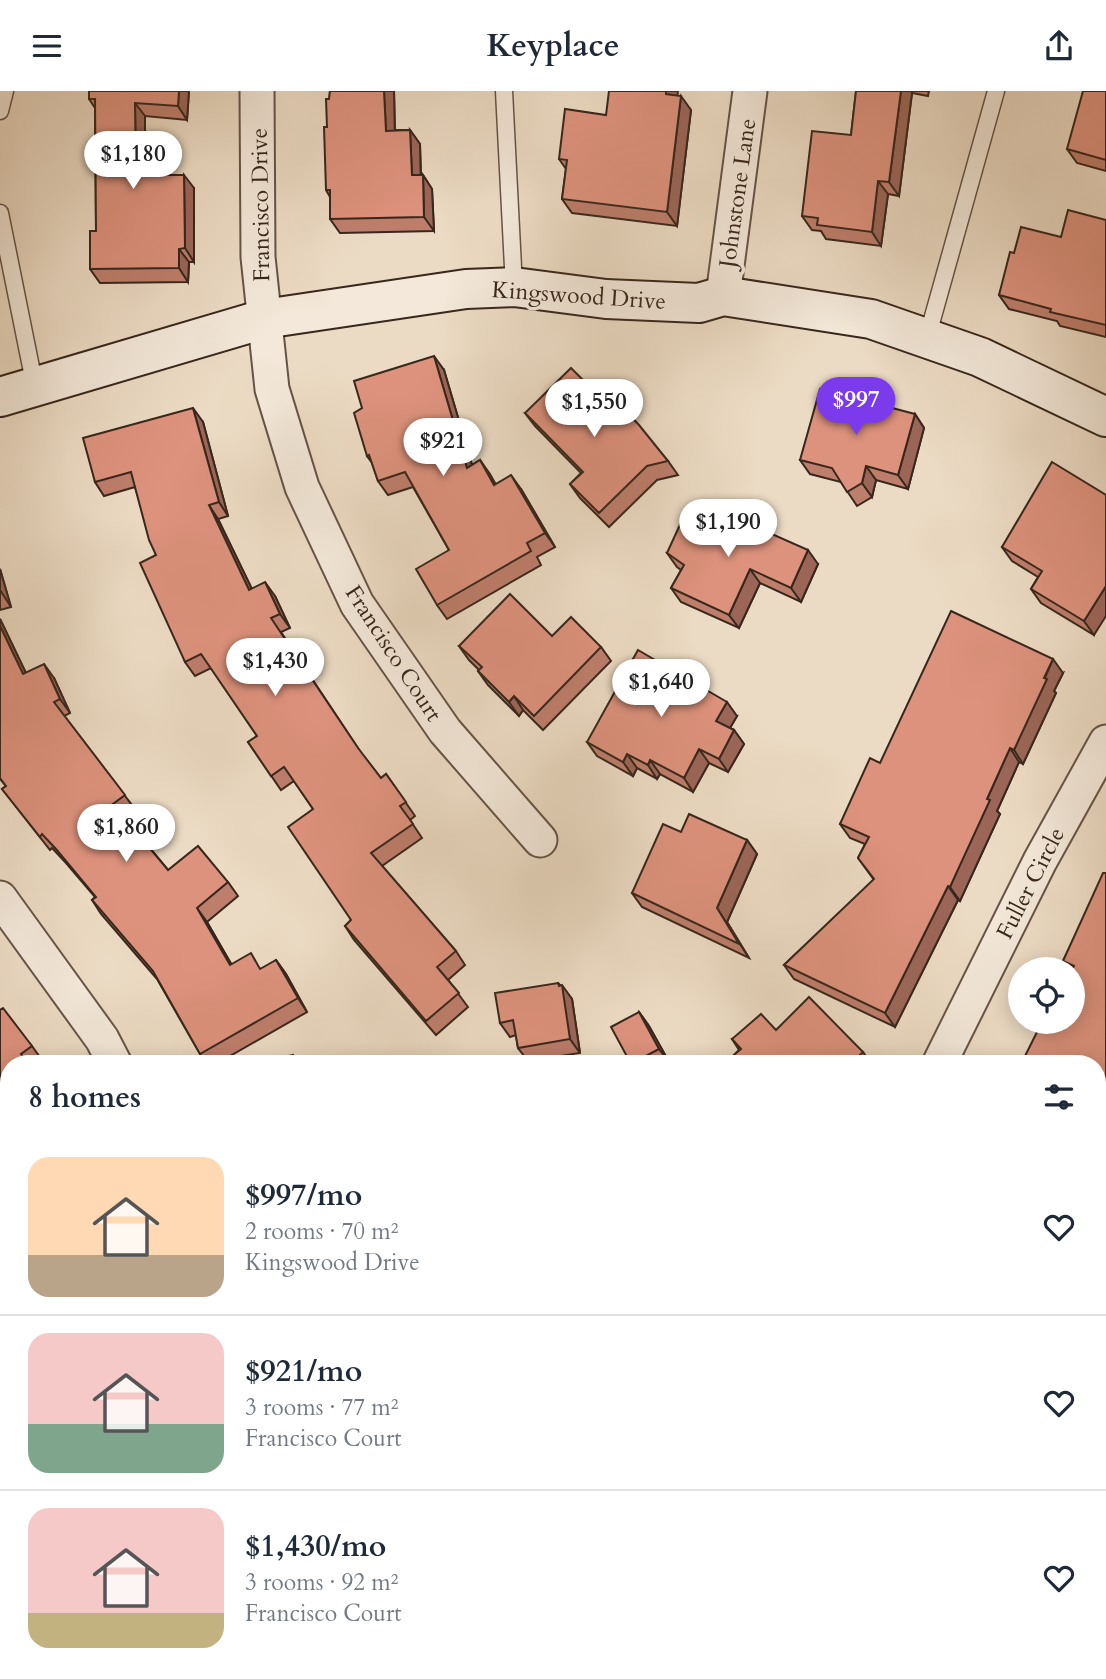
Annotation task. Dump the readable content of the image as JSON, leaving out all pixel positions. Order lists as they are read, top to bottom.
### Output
{
  "streets": {
    "street": [
      "Johnstone Lane",
      "Francisco Drive",
      "Kingswood Drive",
      "Francisco Court",
      "Fuller Circle"
    ]
  },
  "crossings": [
    ["Johnstone Lane", "Kingswood Drive"],
    ["Francisco Drive", "Kingswood Drive"],
    ["Francisco Drive", "Francisco Court"],
    ["Kingswood Drive", "Francisco Court"]
  ],
  "page": {
    "header": "Keyplace",
    "price": [
      "$1,180",
      "$997",
      "$1,550",
      "$921",
      "$1,190",
      "$1,430",
      "$1,640",
      "$1,860"
    ],
    "heading": "8 homes",
    "list": [
      {
        "name": "$997/mo",
        "note": "2 rooms · 70 m² · Kingswood Drive"
      },
      {
        "name": "$921/mo",
        "note": "3 rooms · 77 m² · Francisco Court"
      },
      {
        "name": "$1,430/mo",
        "note": "3 rooms · 92 m² · Francisco Court"
      }
    ]
  }
}
